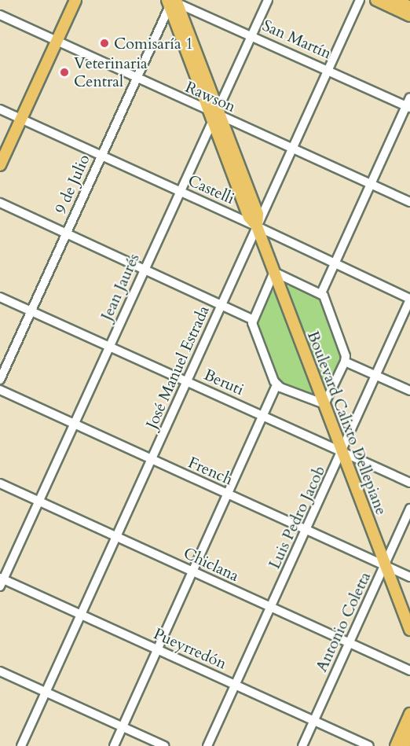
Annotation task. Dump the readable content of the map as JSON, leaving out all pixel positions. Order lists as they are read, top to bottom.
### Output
{
  "streets": {
    "main road": ["Boulevard Calixto Dellepiane"],
    "street": [
      "San Martín",
      "Rawson",
      "9 de Julio",
      "Castelli",
      "Jean Jaurés",
      "José Manuel Estrada",
      "Beruti",
      "French",
      "Luis Pedro Jacob",
      "Chiclana",
      "Antonio Coletta",
      "Pueyrredón"
    ]
  },
  "crossings": [
    ["San Martín", "9 de Julio"],
    ["San Martín", "Jean Jaurés"],
    ["San Martín", "José Manuel Estrada"],
    ["San Martín", "Boulevard Calixto Dellepiane"],
    ["Rawson", "9 de Julio"],
    ["Rawson", "Jean Jaurés"],
    ["Rawson", "José Manuel Estrada"],
    ["Rawson", "Boulevard Calixto Dellepiane"],
    ["9 de Julio", "Castelli"],
    ["9 de Julio", "Beruti"],
    ["9 de Julio", "Boulevard Calixto Dellepiane"],
    ["Castelli", "Jean Jaurés"],
    ["Castelli", "José Manuel Estrada"],
    ["Castelli", "Boulevard Calixto Dellepiane"],
    ["Castelli", "Luis Pedro Jacob"],
    ["Jean Jaurés", "Beruti"],
    ["Jean Jaurés", "Boulevard Calixto Dellepiane"],
    ["Jean Jaurés", "French"],
    ["Jean Jaurés", "Chiclana"],
    ["Jean Jaurés", "Pueyrredón"],
    ["José Manuel Estrada", "Beruti"],
    ["José Manuel Estrada", "Boulevard Calixto Dellepiane"],
    ["José Manuel Estrada", "French"],
    ["José Manuel Estrada", "Chiclana"],
    ["José Manuel Estrada", "Pueyrredón"],
    ["Beruti", "Boulevard Calixto Dellepiane"],
    ["Beruti", "Luis Pedro Jacob"],
    ["Boulevard Calixto Dellepiane", "French"],
    ["Boulevard Calixto Dellepiane", "Luis Pedro Jacob"],
    ["Boulevard Calixto Dellepiane", "Antonio Coletta"],
    ["French", "Luis Pedro Jacob"],
    ["French", "Antonio Coletta"],
    ["Luis Pedro Jacob", "Chiclana"],
    ["Luis Pedro Jacob", "Pueyrredón"],
    ["Chiclana", "Antonio Coletta"],
    ["Antonio Coletta", "Pueyrredón"]
  ],
  "places": ["Comisaría 1", "Veterinaria Central"]
}
